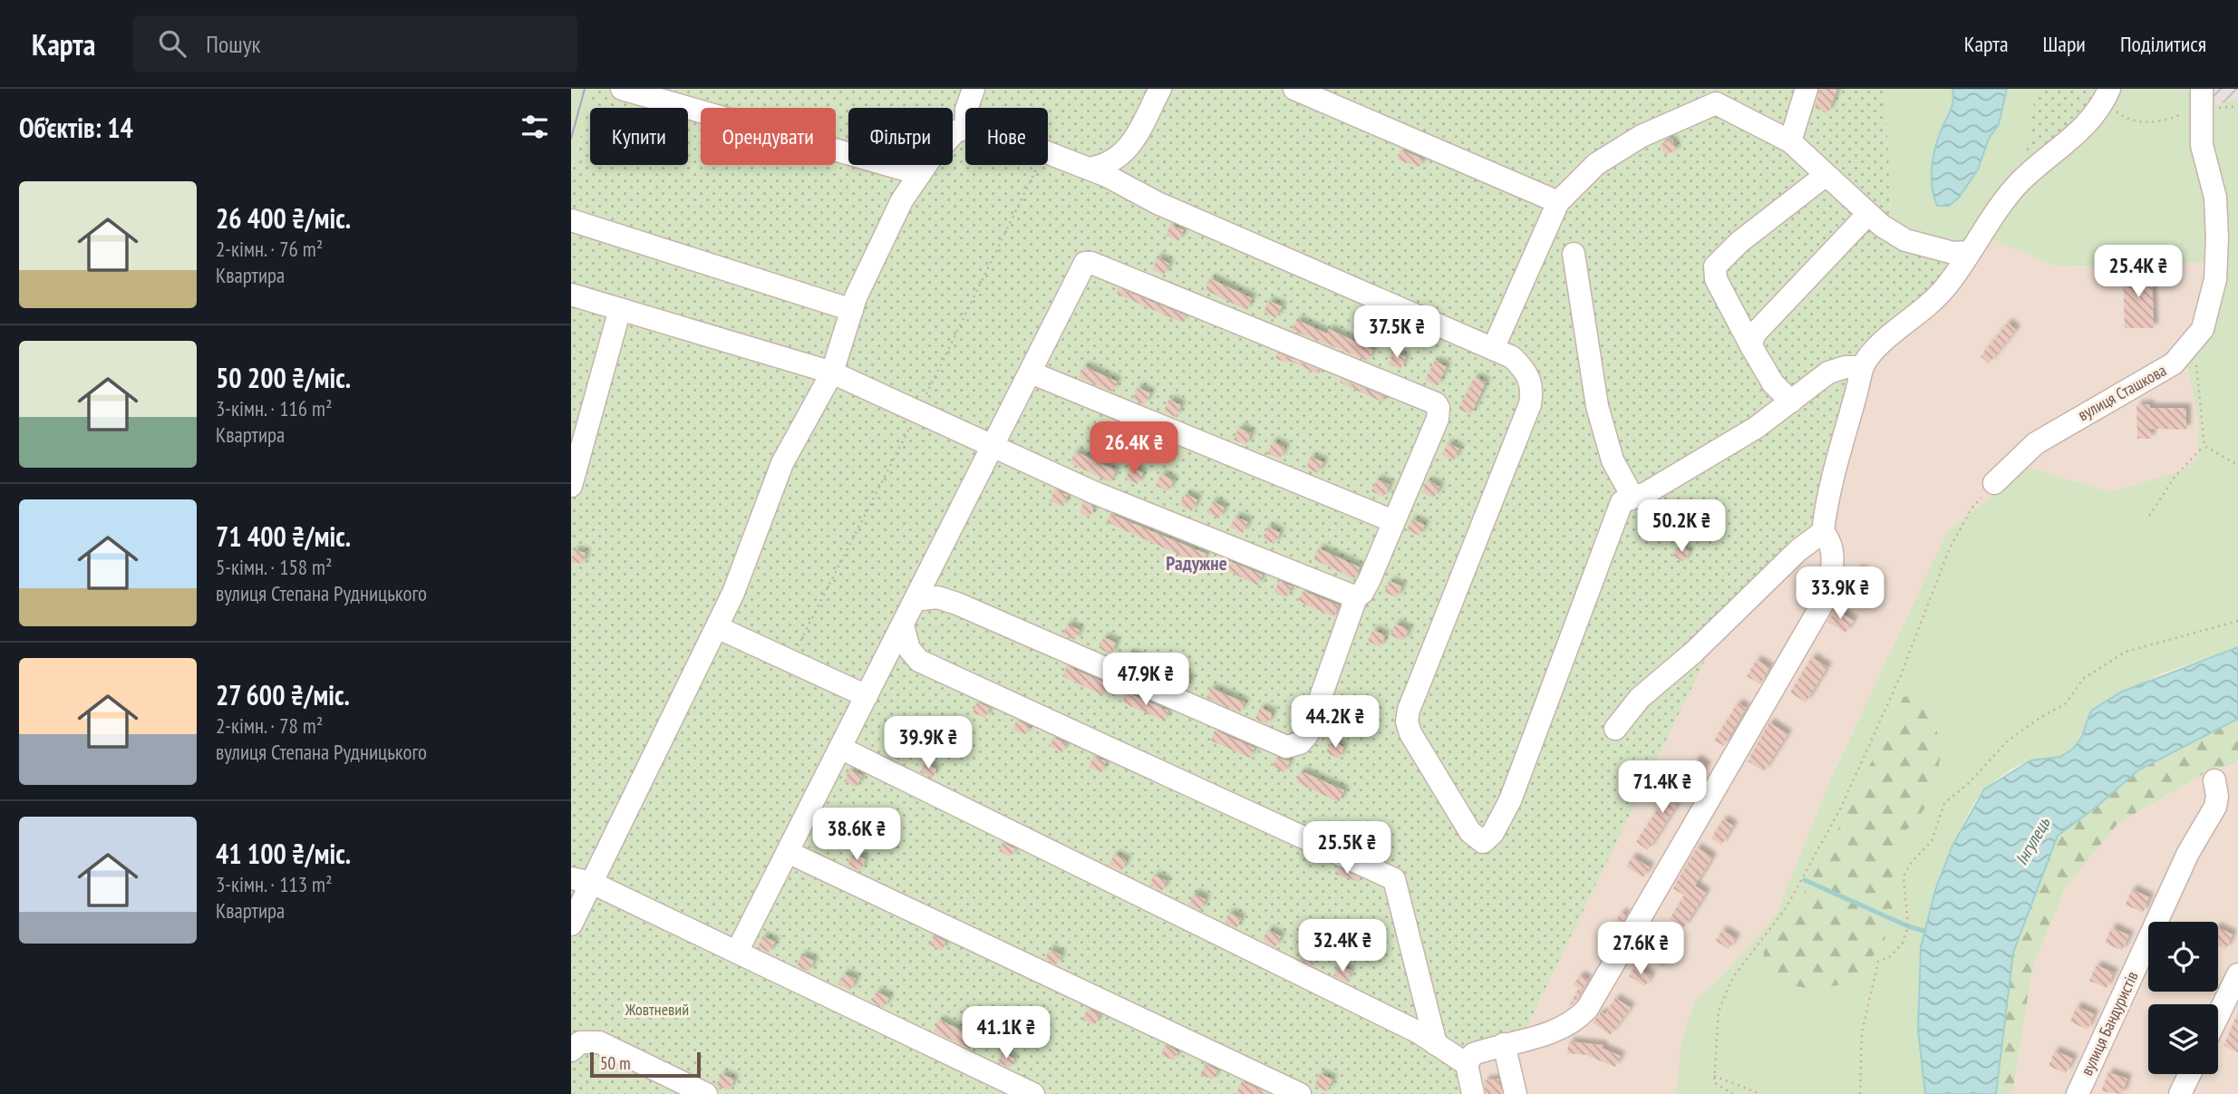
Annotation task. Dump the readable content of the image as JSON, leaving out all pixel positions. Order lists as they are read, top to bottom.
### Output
{
  "streets": {
    "street": ["вулиця Сташкова", "вулиця Бандуристів"]
  },
  "districts": ["Радужне"],
  "water": ["Інгулець"],
  "parks": ["Жовтневий"],
  "scale_bar": "50 m",
  "page": {
    "header": "Карта",
    "search": "Пошук",
    "nav": ["Карта", "Шари", "Поділитися"],
    "heading": "Об’єктів: 14",
    "chip": [
      "Купити",
      "Орендувати",
      "Фільтри",
      "Нове"
    ],
    "list": [
      {
        "name": "26 400 ₴/міс.",
        "note": "2-кімн. · 76 m² · Квартира"
      },
      {
        "name": "50 200 ₴/міс.",
        "note": "3-кімн. · 116 m² · Квартира"
      },
      {
        "name": "71 400 ₴/міс.",
        "note": "5-кімн. · 158 m² · вулиця Степана Рудницького"
      },
      {
        "name": "27 600 ₴/міс.",
        "note": "2-кімн. · 78 m² · вулиця Степана Рудницького"
      },
      {
        "name": "41 100 ₴/міс.",
        "note": "3-кімн. · 113 m² · Квартира"
      }
    ],
    "price": [
      "25.4K ₴",
      "37.5K ₴",
      "26.4K ₴",
      "50.2K ₴",
      "33.9K ₴",
      "47.9K ₴",
      "44.2K ₴",
      "39.9K ₴",
      "71.4K ₴",
      "38.6K ₴",
      "25.5K ₴",
      "32.4K ₴",
      "27.6K ₴",
      "41.1K ₴"
    ],
    "scale": "50 m"
  }
}
